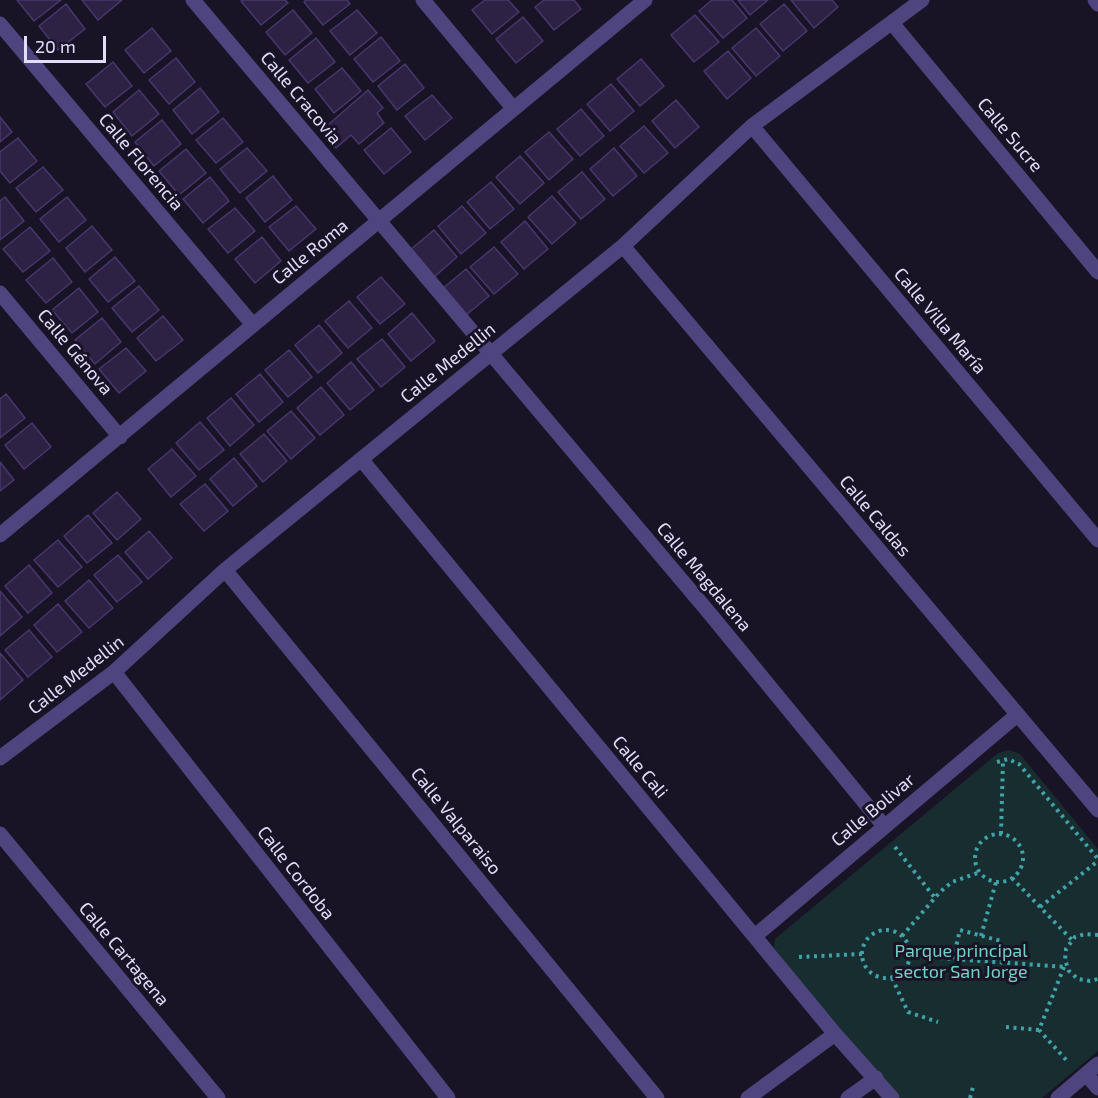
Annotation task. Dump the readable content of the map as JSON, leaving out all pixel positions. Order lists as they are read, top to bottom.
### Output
{
  "streets": {
    "street": [
      "Calle Cracovia",
      "Calle Sucre",
      "Calle Florencia",
      "Calle Roma",
      "Calle Villa María",
      "Calle Génova",
      "Calle Medellin",
      "Calle Caldas",
      "Calle Magdalena",
      "Calle Cali",
      "Calle Bolivar",
      "Calle Valparaiso",
      "Calle Cordoba",
      "Calle Cartagena"
    ]
  },
  "crossings": [
    ["Calle Cracovia", "Calle Roma"],
    ["Calle Cracovia", "Calle Medellin"],
    ["Calle Cracovia", "Calle Magdalena"],
    ["Calle Sucre", "Calle Medellin"],
    ["Calle Florencia", "Calle Roma"],
    ["Calle Roma", "Calle Génova"],
    ["Calle Villa María", "Calle Medellin"],
    ["Calle Medellin", "Calle Caldas"],
    ["Calle Medellin", "Calle Magdalena"],
    ["Calle Medellin", "Calle Cali"],
    ["Calle Medellin", "Calle Valparaiso"],
    ["Calle Medellin", "Calle Cordoba"],
    ["Calle Caldas", "Calle Bolivar"],
    ["Calle Magdalena", "Calle Bolivar"],
    ["Calle Cali", "Calle Bolivar"]
  ],
  "parks": ["Parque principal sector San Jorge"],
  "scale_bar": "20 m"
}
